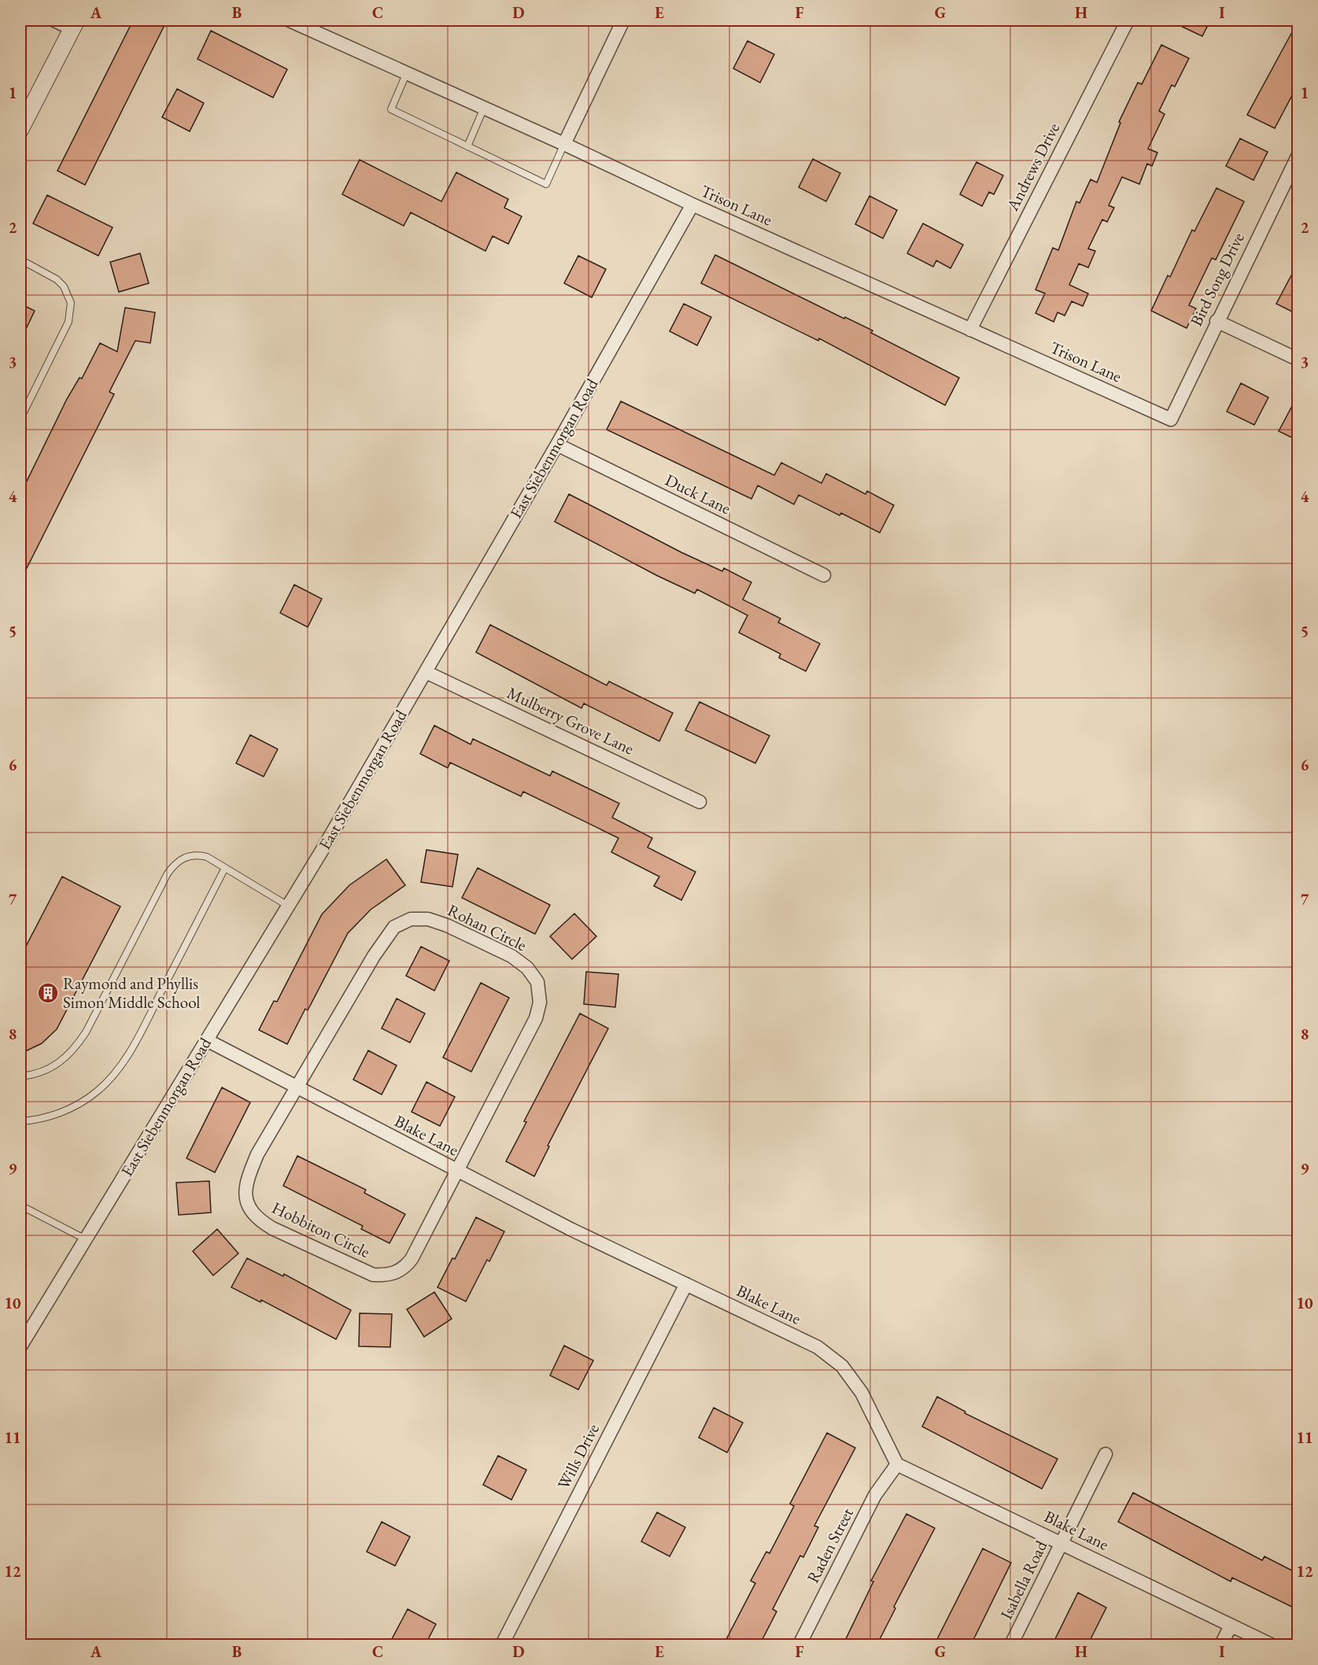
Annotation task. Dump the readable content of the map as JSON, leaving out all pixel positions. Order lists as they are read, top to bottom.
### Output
{
  "streets": {
    "street": [
      "Andrews Drive",
      "Trison Lane",
      "Bird Song Drive",
      "East Siebenmorgan Road",
      "Duck Lane",
      "Mulberry Grove Lane",
      "Rohan Circle",
      "Blake Lane",
      "Hobbiton Circle",
      "Wills Drive",
      "Raden Street",
      "Isabella Road"
    ]
  },
  "crossings": [
    ["Andrews Drive", "Trison Lane"],
    ["Trison Lane", "Bird Song Drive"],
    ["Trison Lane", "East Siebenmorgan Road"],
    ["East Siebenmorgan Road", "Duck Lane"],
    ["East Siebenmorgan Road", "Mulberry Grove Lane"],
    ["East Siebenmorgan Road", "Blake Lane"],
    ["Rohan Circle", "Blake Lane"],
    ["Rohan Circle", "Hobbiton Circle"],
    ["Blake Lane", "Hobbiton Circle"],
    ["Blake Lane", "Wills Drive"],
    ["Blake Lane", "Raden Street"],
    ["Blake Lane", "Isabella Road"]
  ],
  "places": {
    "building": ["Raymond and Phyllis Simon Middle School"]
  },
  "grid": {
    "columns": [
      "A",
      "B",
      "C",
      "D",
      "E",
      "F",
      "G",
      "H",
      "I"
    ],
    "rows": [
      "1",
      "2",
      "3",
      "4",
      "5",
      "6",
      "7",
      "8",
      "9",
      "10",
      "11",
      "12"
    ]
  }
}
